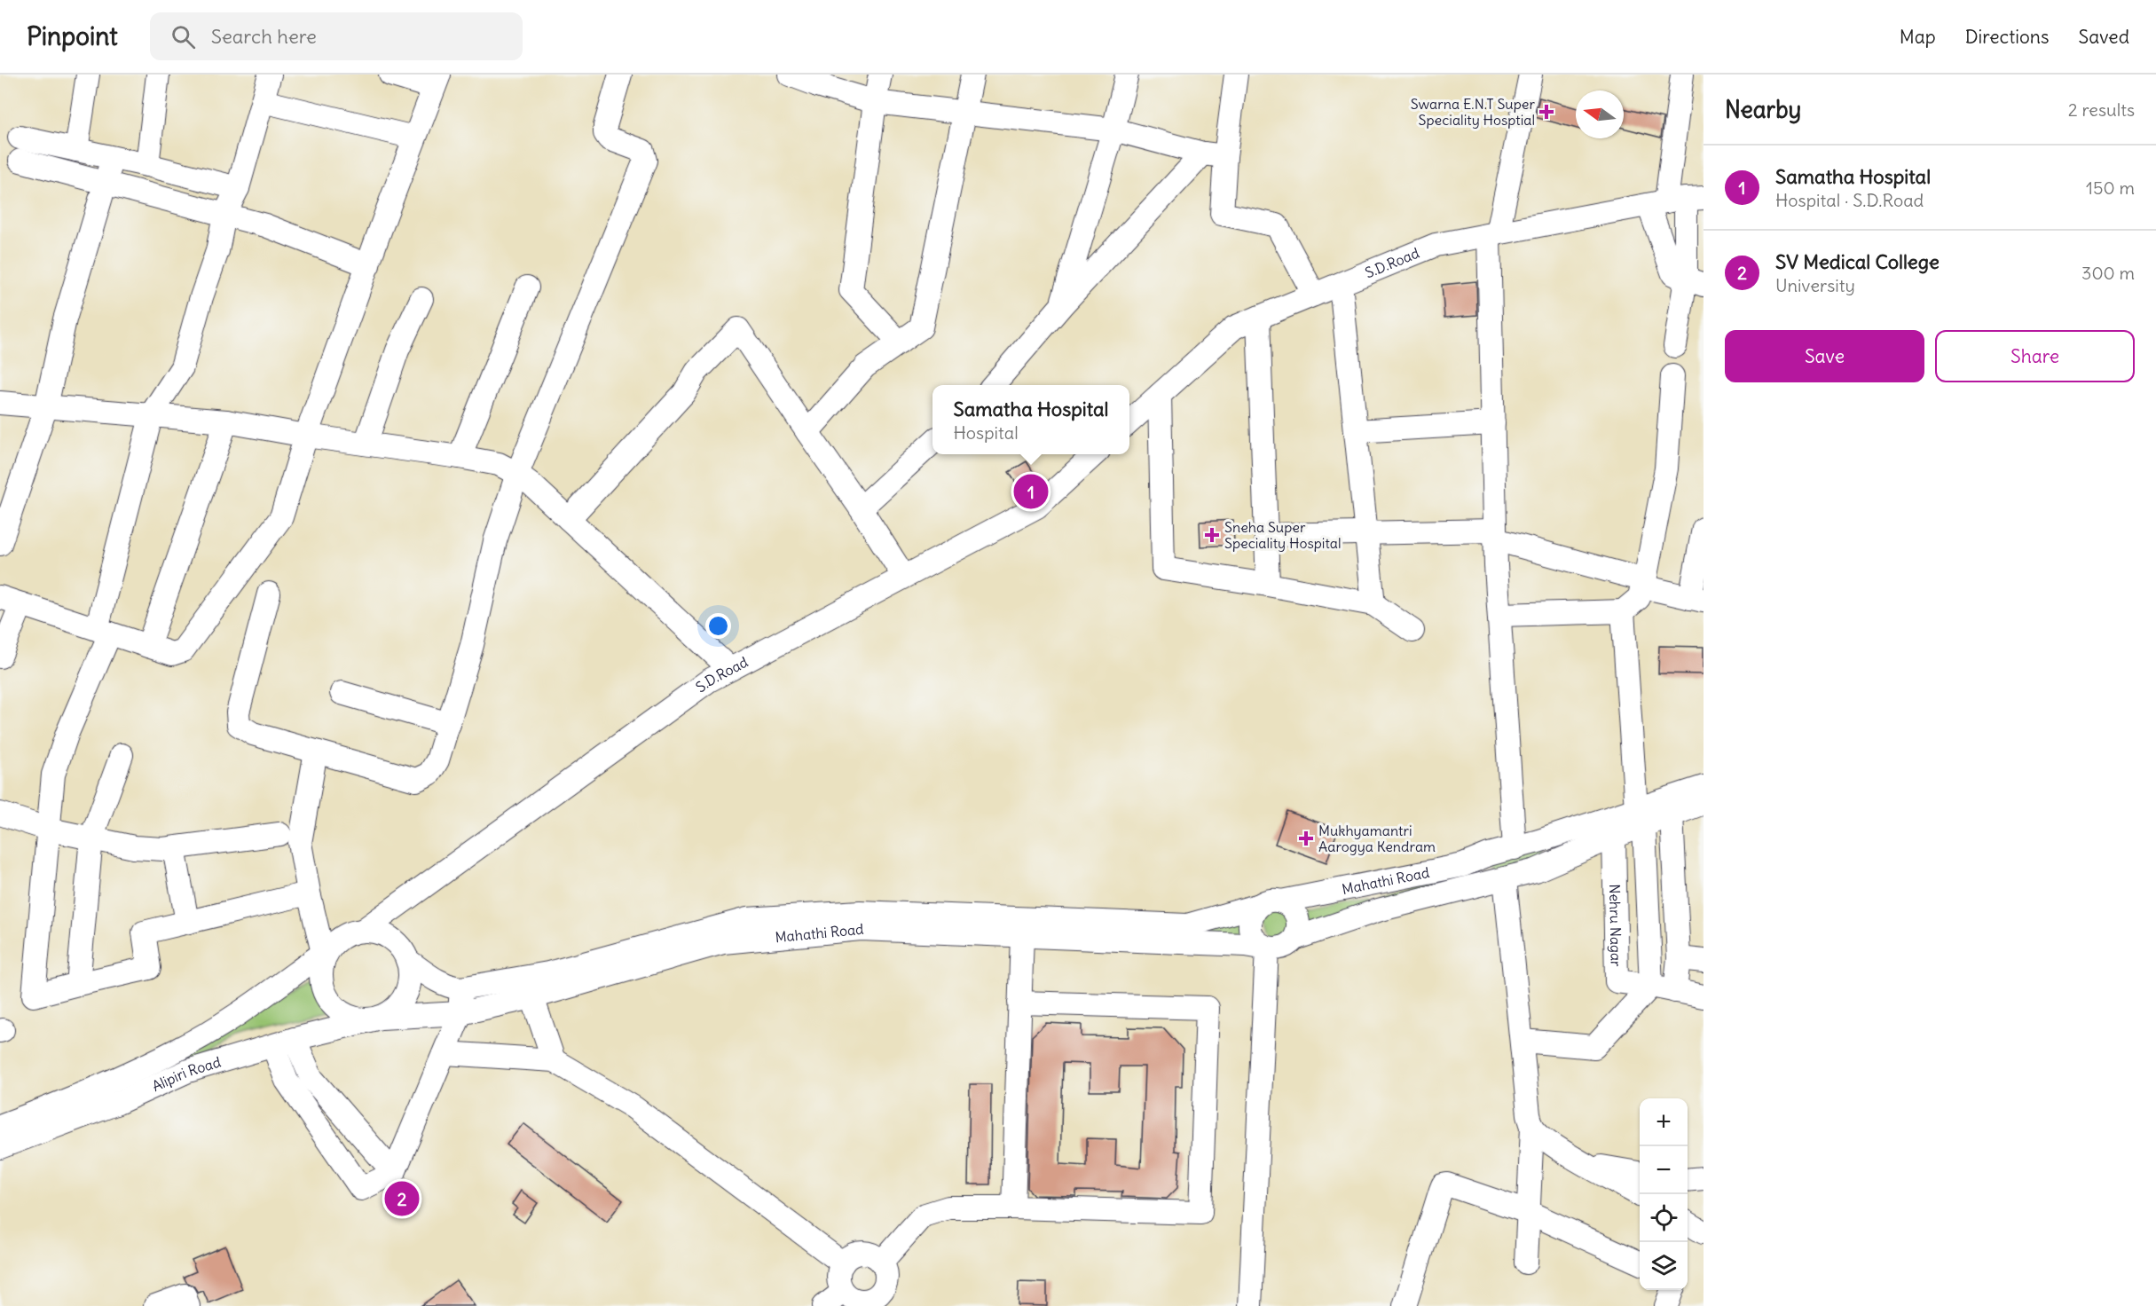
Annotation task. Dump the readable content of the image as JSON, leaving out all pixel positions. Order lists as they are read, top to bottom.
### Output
{
  "streets": {
    "street": [
      "S.D.Road",
      "Mahathi Road",
      "Nehru Nagar",
      "Alipiri Road"
    ]
  },
  "crossings": [
    ["S.D.Road", "Mahathi Road"],
    ["S.D.Road", "Alipiri Road"],
    ["Mahathi Road", "Nehru Nagar"],
    ["Mahathi Road", "Alipiri Road"]
  ],
  "places": {
    "health": ["Swarna E.N.T Super Speciality Hosptial", "Sneha Super Speciality Hospital", "Mukhyamantri Aarogya Kendram"]
  },
  "north": "left",
  "page": {
    "header": "Pinpoint",
    "search": "Search here",
    "nav": ["Map", "Directions", "Saved"],
    "heading": ["Nearby", "2 results"],
    "list": [
      {
        "mark": "1",
        "name": "Samatha Hospital",
        "note": "Hospital · S.D.Road",
        "value": "150 m"
      },
      {
        "mark": "2",
        "name": "SV Medical College",
        "note": "University",
        "value": "300 m"
      }
    ],
    "buttons": ["Save", "Share"],
    "popup": ["Samatha Hospital", "Hospital"],
    "pins": ["1", "2"],
    "map_buttons": ["+", "−"]
  }
}
